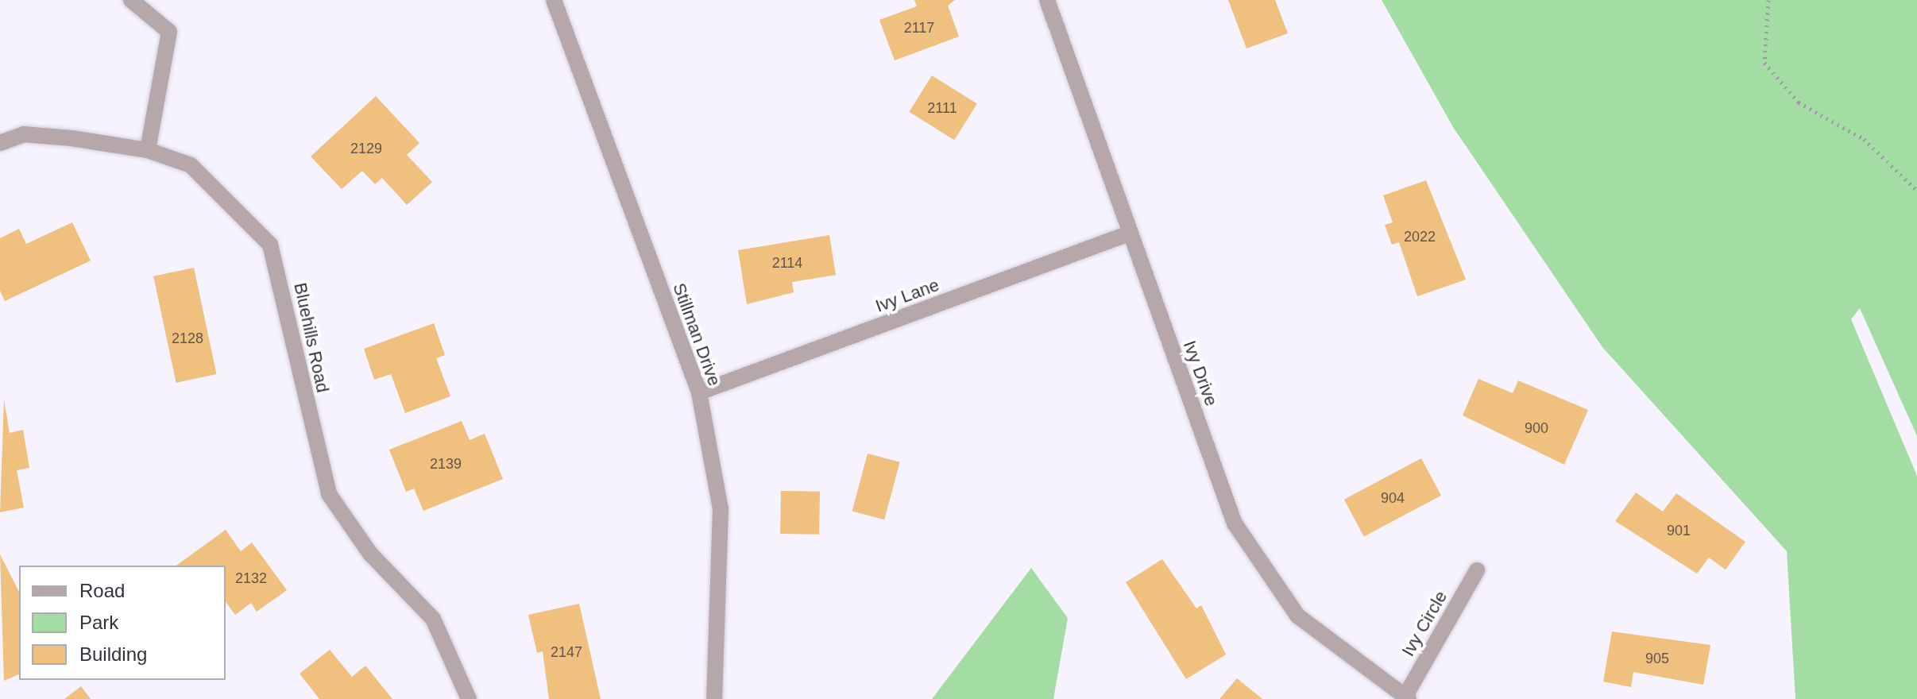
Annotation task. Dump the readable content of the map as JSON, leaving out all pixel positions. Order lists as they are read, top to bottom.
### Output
{
  "streets": {
    "street": [
      "Ivy Lane",
      "Stillman Drive",
      "Bluehills Road",
      "Ivy Drive",
      "Ivy Circle"
    ]
  },
  "crossings": [
    ["Ivy Lane", "Stillman Drive"],
    ["Ivy Lane", "Ivy Drive"],
    ["Ivy Drive", "Ivy Circle"]
  ],
  "house_numbers": [
    "2117",
    "2111",
    "2129",
    "2022",
    "2114",
    "2128",
    "900",
    "2139",
    "904",
    "901",
    "2132",
    "2147",
    "905"
  ],
  "legend": ["Road", "Park", "Building"]
}
